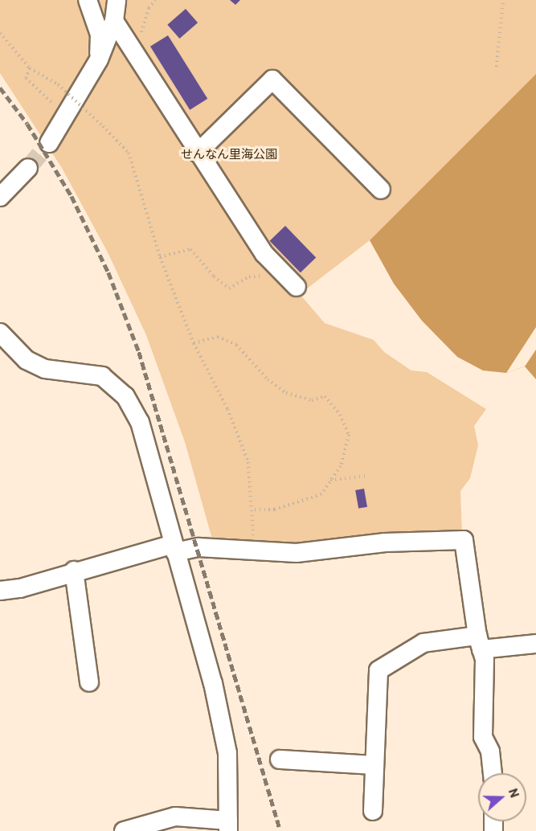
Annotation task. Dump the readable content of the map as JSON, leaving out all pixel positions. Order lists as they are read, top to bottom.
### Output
{
  "parks": ["せんなん里海公園"],
  "north": "right"
}
